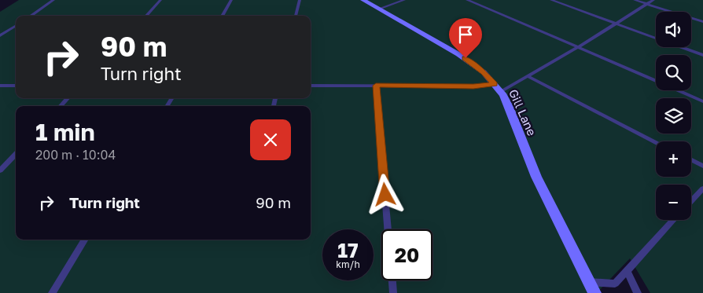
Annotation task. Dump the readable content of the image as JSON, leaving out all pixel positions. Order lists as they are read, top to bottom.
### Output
{
  "streets": {
    "street": ["Gill Lane"]
  },
  "page": {
    "map_buttons": ["+", "−"],
    "turn": ["90 m", "Turn right"],
    "heading": ["1 min", "200 m · 10:04"],
    "list": [
      {
        "name": "Turn right",
        "value": "90 m"
      }
    ],
    "speed": "17 km/h",
    "limit": "20"
  }
}
